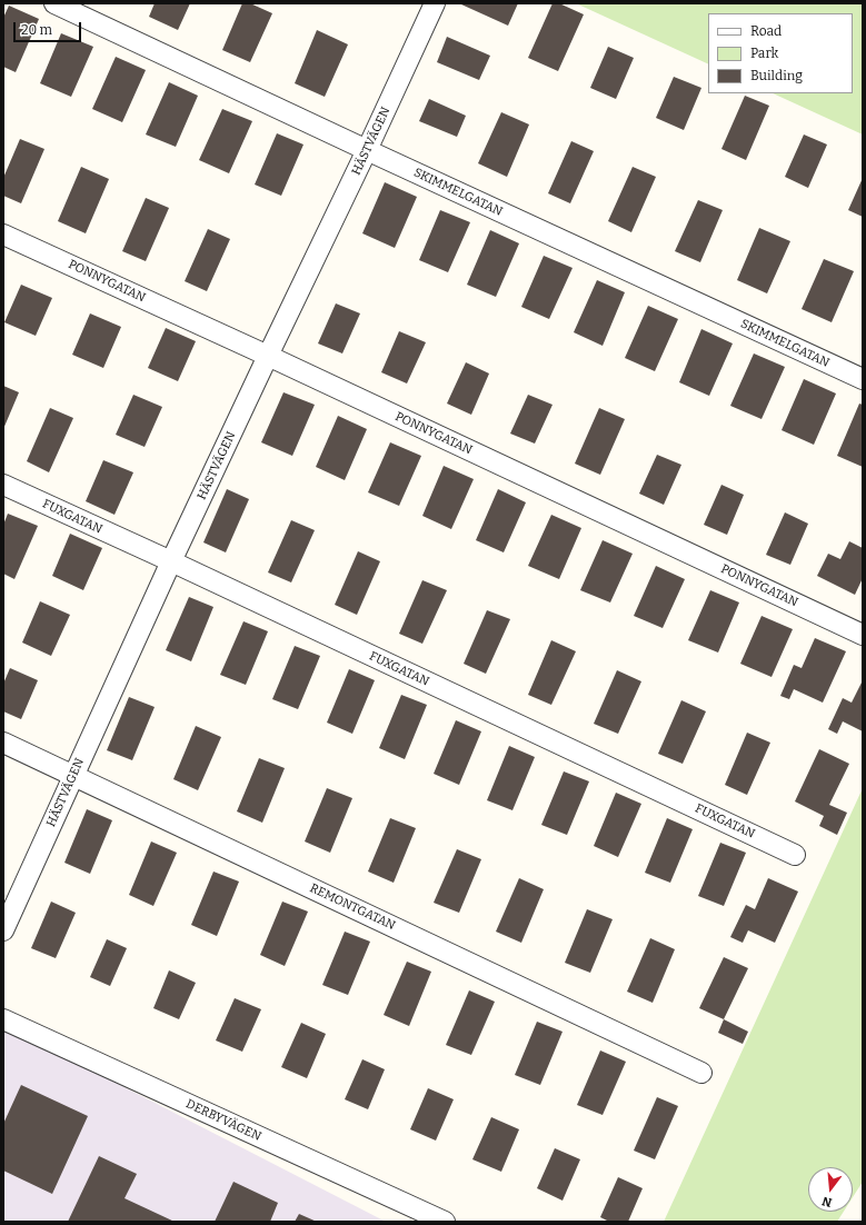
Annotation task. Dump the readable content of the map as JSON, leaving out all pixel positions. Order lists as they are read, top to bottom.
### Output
{
  "streets": {
    "street": [
      "HÄSTVÄGEN",
      "SKIMMELGATAN",
      "PONNYGATAN",
      "FUXGATAN",
      "REMONTGATAN",
      "DERBYVÄGEN"
    ]
  },
  "crossings": [
    ["HÄSTVÄGEN", "SKIMMELGATAN"],
    ["HÄSTVÄGEN", "PONNYGATAN"],
    ["HÄSTVÄGEN", "FUXGATAN"],
    ["HÄSTVÄGEN", "REMONTGATAN"]
  ],
  "legend": ["Road", "Park", "Building"],
  "scale_bar": "20 m",
  "north": "bottom"
}
